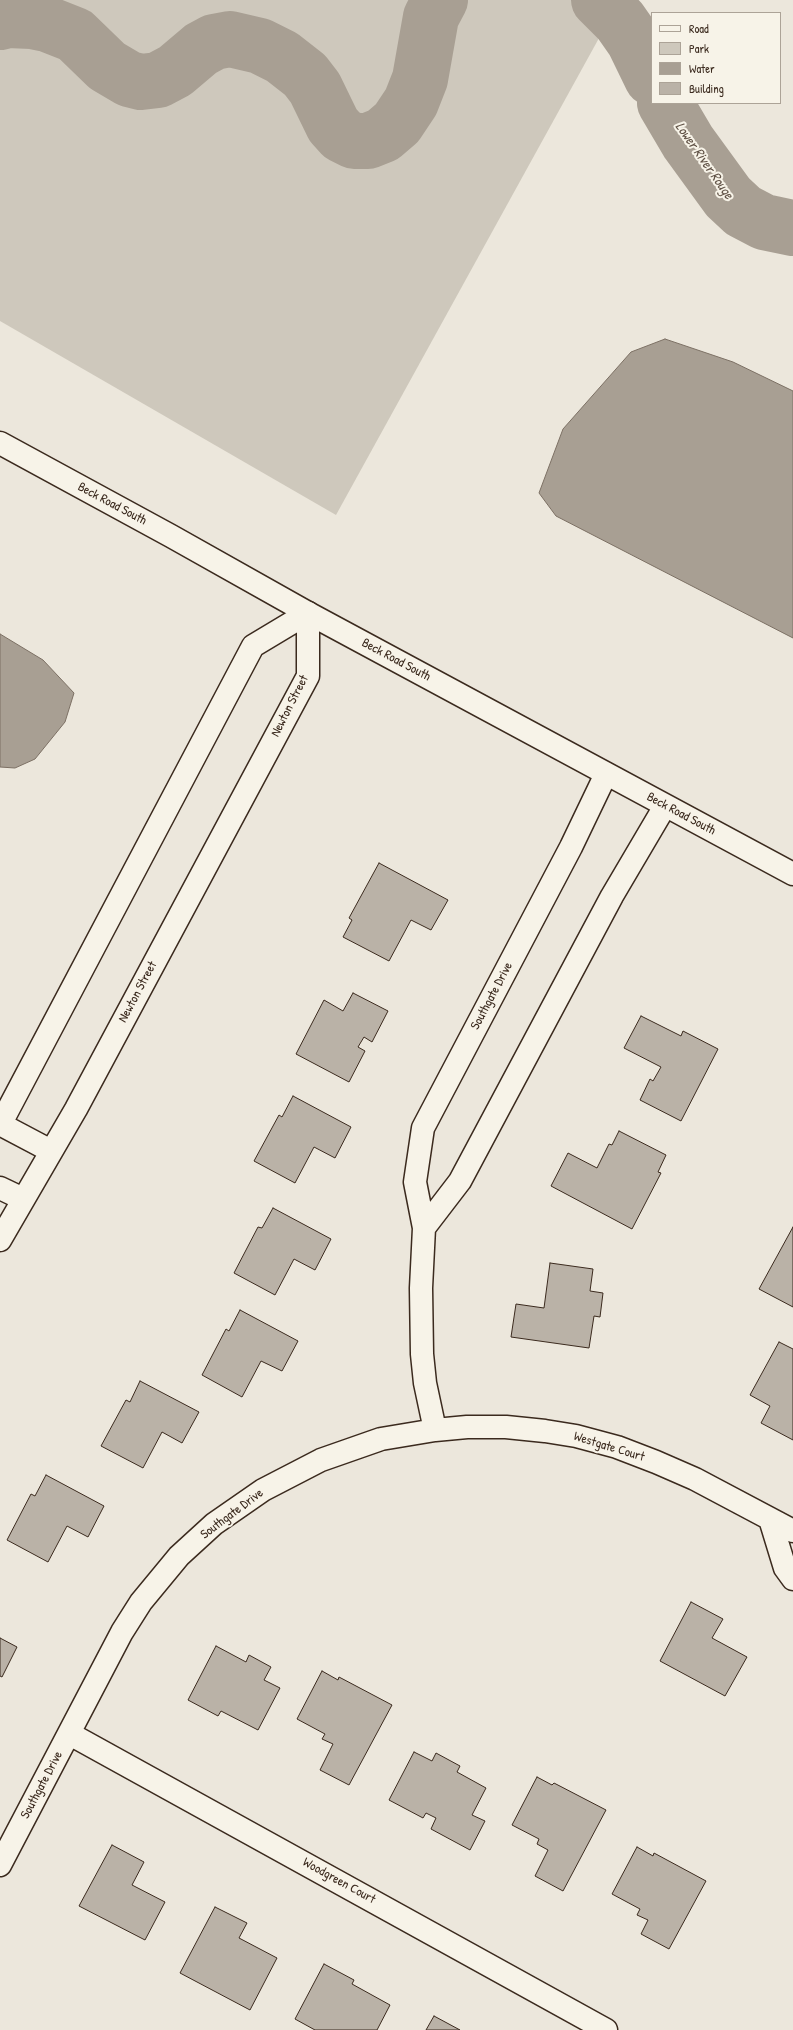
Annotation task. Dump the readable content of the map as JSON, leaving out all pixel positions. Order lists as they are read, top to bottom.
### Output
{
  "streets": {
    "street": [
      "Beck Road South",
      "Newton Street",
      "Southgate Drive",
      "Westgate Court",
      "Woodgreen Court"
    ]
  },
  "crossings": [
    ["Beck Road South", "Newton Street"],
    ["Beck Road South", "Southgate Drive"],
    ["Southgate Drive", "Westgate Court"],
    ["Southgate Drive", "Woodgreen Court"]
  ],
  "water": ["Lower River Rouge"],
  "legend": [
    "Road",
    "Park",
    "Water",
    "Building"
  ]
}
